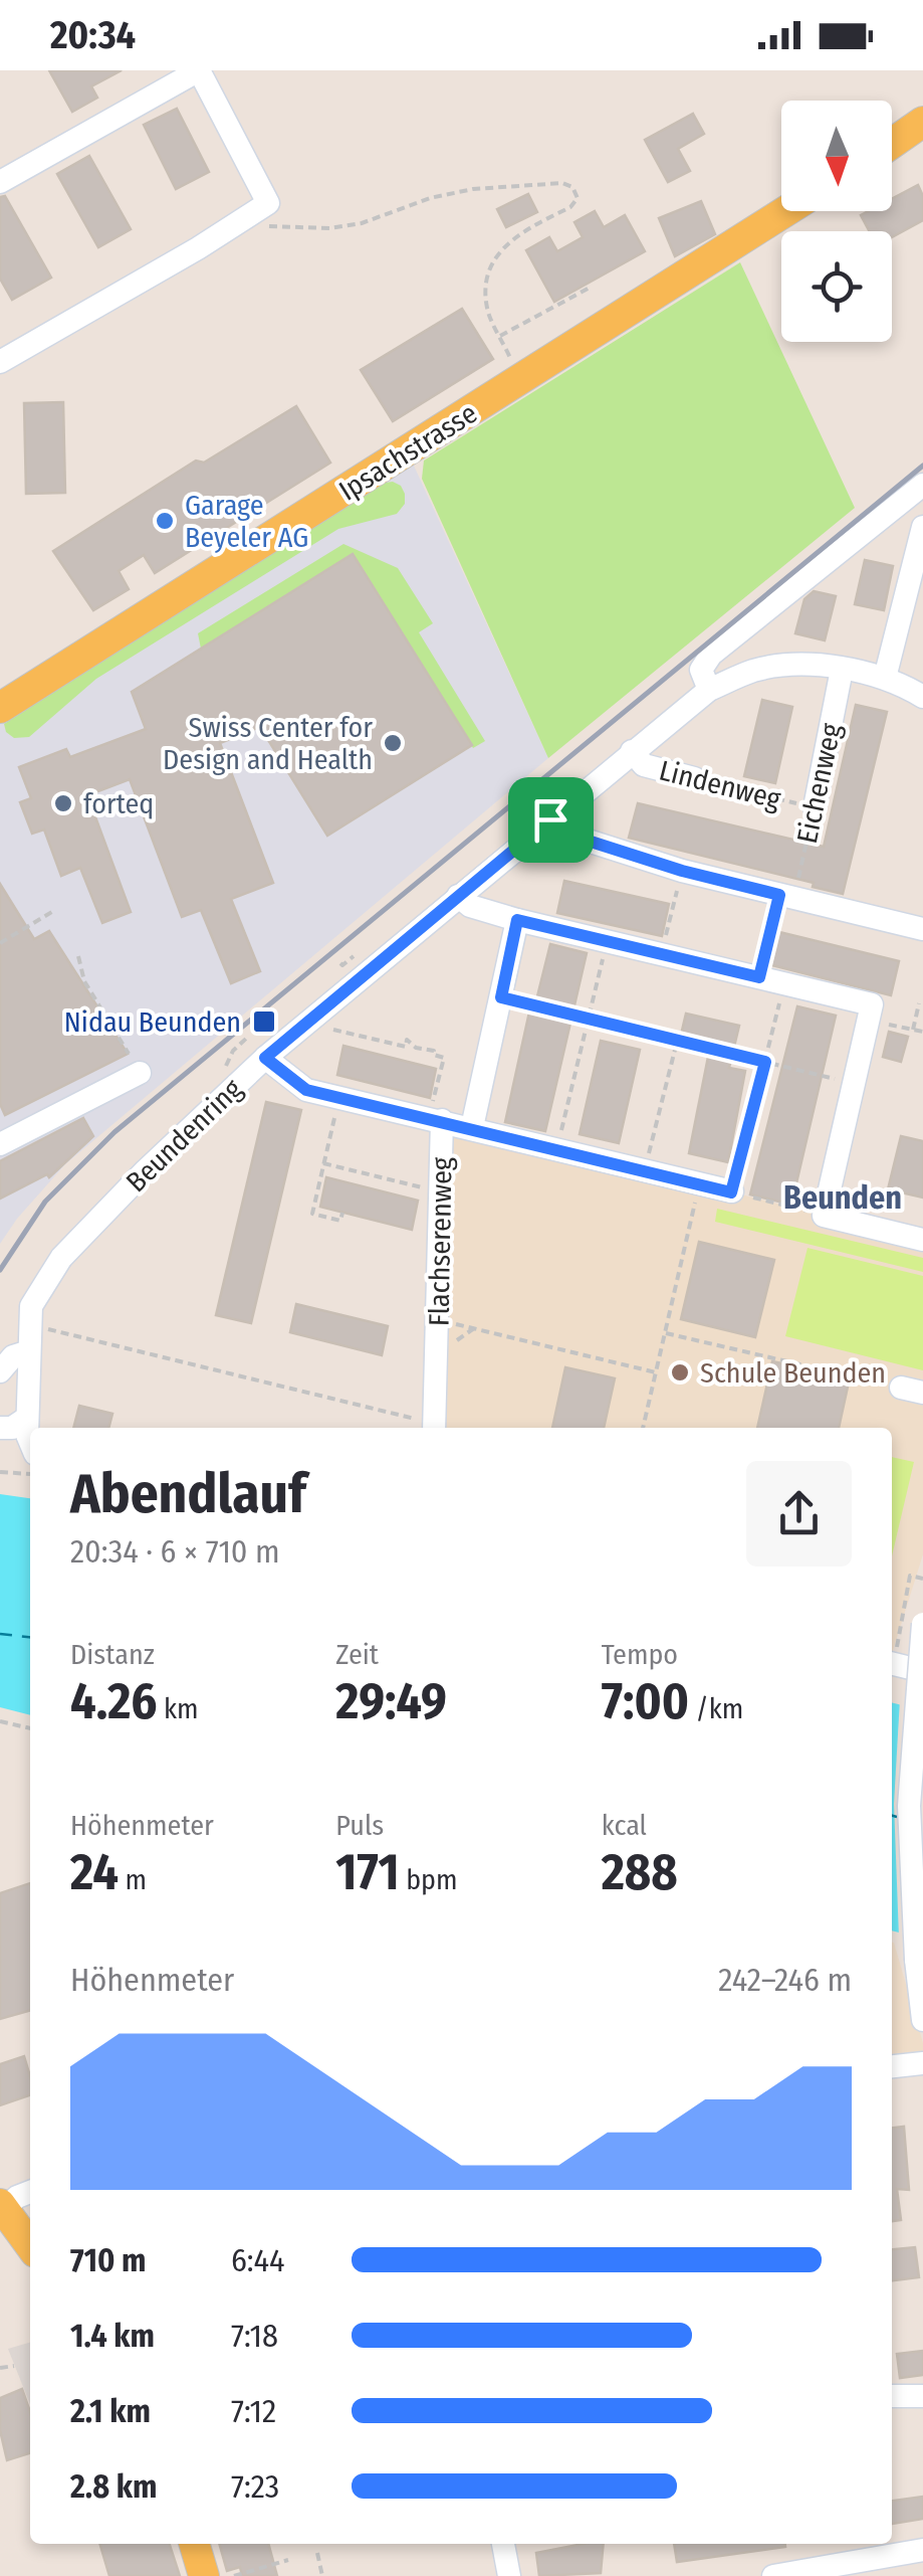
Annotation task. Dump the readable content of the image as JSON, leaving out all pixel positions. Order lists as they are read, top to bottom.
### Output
{
  "streets": {
    "main road": ["Ipsachstrasse"],
    "street": [
      "Eichenweg",
      "Lindenweg",
      "Beundenring",
      "Flachserenweg"
    ]
  },
  "crossings": [
    ["Eichenweg", "Lindenweg"],
    ["Eichenweg", "Beundenring"],
    ["Lindenweg", "Beundenring"],
    ["Beundenring", "Flachserenweg"]
  ],
  "districts": ["Beunden"],
  "places": {
    "other": [
      "Garage Beyeler AG",
      "Swiss Center for Design and Health",
      "forteq",
      "Schule Beunden"
    ],
    "transit": ["Nidau Beunden"]
  },
  "north": "bottom",
  "page": {
    "status": "20:34",
    "heading": ["Abendlauf", "20:34 · 6 × 710 m"],
    "stats": [
      ["Distanz", "4.26 km"],
      ["Zeit", "29:49"],
      ["Tempo", "7:00 /km"],
      ["Höhenmeter", "24 m"],
      ["Puls", "171 bpm"],
      ["kcal", "288"]
    ],
    "chart": ["Höhenmeter", "242–246 m"],
    "list": [
      {
        "name": "710 m",
        "note": "6:44"
      },
      {
        "name": "1.4 km",
        "note": "7:18"
      },
      {
        "name": "2.1 km",
        "note": "7:12"
      },
      {
        "name": "2.8 km",
        "note": "7:23"
      }
    ]
  }
}
